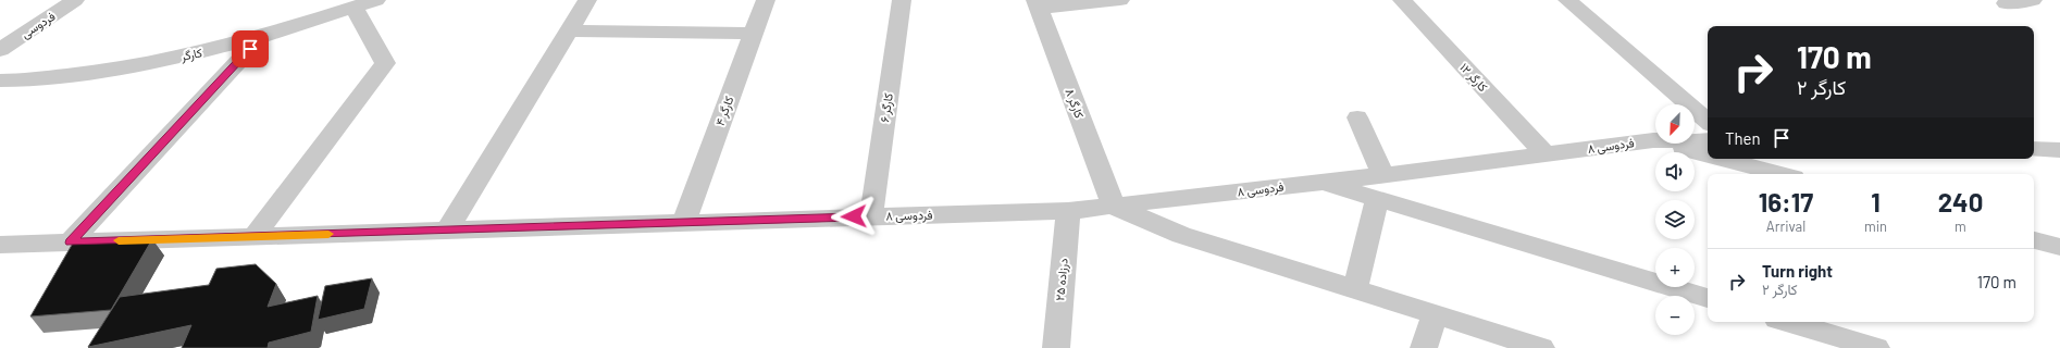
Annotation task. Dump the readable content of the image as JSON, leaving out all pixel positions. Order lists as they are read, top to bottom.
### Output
{
  "streets": {
    "street": [
      "فردوسی",
      "کارگر",
      "کارگر ۱۲",
      "کارگر ۸",
      "کارگر ۶",
      "کارگر ۴",
      "فردوسی ۸",
      "درزاده ۲۵"
    ]
  },
  "crossings": [
    ["کارگر ۱۲", "فردوسی ۸"],
    ["کارگر ۸", "فردوسی ۸"],
    ["کارگر ۶", "فردوسی ۸"],
    ["کارگر ۴", "فردوسی ۸"],
    ["فردوسی ۸", "درزاده ۲۵"]
  ],
  "north": "bottom left",
  "page": {
    "turn": ["170 m", "کارگر ۲"],
    "map_buttons": ["+", "−"],
    "then": "Then",
    "eta": [
      "16:17",
      "Arrival",
      "1",
      "min",
      "240",
      "m"
    ],
    "list": [
      {
        "name": "Turn right",
        "note": "کارگر ۲",
        "value": "170 m"
      }
    ]
  }
}
